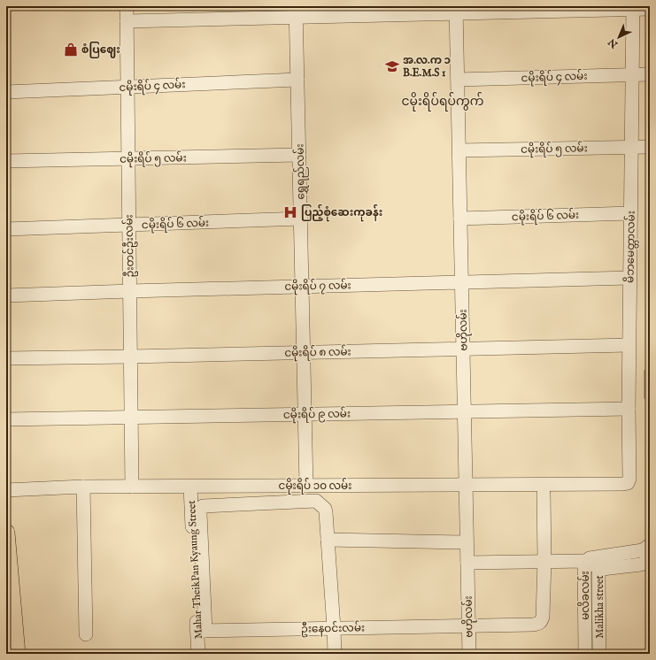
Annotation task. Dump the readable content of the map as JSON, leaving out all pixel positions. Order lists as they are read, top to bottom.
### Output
{
  "streets": {
    "street": [
      "ငမိုးရိပ် ၄ လမ်း",
      "ငမိုးရိပ် ၅ လမ်း",
      "ရွှေရည်လမ်း",
      "ငမိုးရိပ် ၆ လမ်း",
      "ဦးတင်ဦးလမ်း",
      "မိဘမေတ္တာလမ်း",
      "ငမိုးရိပ် ၇ လမ်း",
      "ဗဟိုလမ်း",
      "ငမိုးရိပ် ၈ လမ်း",
      "ငမိုးရိပ် ၉ လမ်း",
      "ငမိုးရိပ် ၁၀ လမ်း",
      "Mahar TheikPan Kyaung Street",
      "မလိခလမ်း",
      "Malikha street",
      "ဦးနေဝင်းလမ်း"
    ]
  },
  "crossings": [
    ["ငမိုးရိပ် ၄ လမ်း", "ရွှေရည်လမ်း"],
    ["ငမိုးရိပ် ၄ လမ်း", "ဦးတင်ဦးလမ်း"],
    ["ငမိုးရိပ် ၄ လမ်း", "မိဘမေတ္တာလမ်း"],
    ["ငမိုးရိပ် ၄ လမ်း", "ဗဟိုလမ်း"],
    ["ငမိုးရိပ် ၅ လမ်း", "ရွှေရည်လမ်း"],
    ["ငမိုးရိပ် ၅ လမ်း", "ဦးတင်ဦးလမ်း"],
    ["ငမိုးရိပ် ၅ လမ်း", "မိဘမေတ္တာလမ်း"],
    ["ငမိုးရိပ် ၅ လမ်း", "ဗဟိုလမ်း"],
    ["ရွှေရည်လမ်း", "ငမိုးရိပ် ၆ လမ်း"],
    ["ရွှေရည်လမ်း", "ငမိုးရိပ် ၇ လမ်း"],
    ["ရွှေရည်လမ်း", "ငမိုးရိပ် ၈ လမ်း"],
    ["ရွှေရည်လမ်း", "ငမိုးရိပ် ၉ လမ်း"],
    ["ရွှေရည်လမ်း", "ငမိုးရိပ် ၁၀ လမ်း"],
    ["ငမိုးရိပ် ၆ လမ်း", "ဦးတင်ဦးလမ်း"],
    ["ငမိုးရိပ် ၆ လမ်း", "မိဘမေတ္တာလမ်း"],
    ["ငမိုးရိပ် ၆ လမ်း", "ဗဟိုလမ်း"],
    ["ဦးတင်ဦးလမ်း", "ငမိုးရိပ် ၇ လမ်း"],
    ["ဦးတင်ဦးလမ်း", "ငမိုးရိပ် ၈ လမ်း"],
    ["ဦးတင်ဦးလမ်း", "ငမိုးရိပ် ၉ လမ်း"],
    ["ဦးတင်ဦးလမ်း", "ငမိုးရိပ် ၁၀ လမ်း"],
    ["မိဘမေတ္တာလမ်း", "ငမိုးရိပ် ၇ လမ်း"],
    ["မိဘမေတ္တာလမ်း", "ငမိုးရိပ် ၈ လမ်း"],
    ["မိဘမေတ္တာလမ်း", "ငမိုးရိပ် ၉ လမ်း"],
    ["မိဘမေတ္တာလမ်း", "ငမိုးရိပ် ၁၀ လမ်း"],
    ["ငမိုးရိပ် ၇ လမ်း", "ဗဟိုလမ်း"],
    ["ဗဟိုလမ်း", "ငမိုးရိပ် ၈ လမ်း"],
    ["ဗဟိုလမ်း", "ငမိုးရိပ် ၉ လမ်း"],
    ["ဗဟိုလမ်း", "ငမိုးရိပ် ၁၀ လမ်း"],
    ["ဗဟိုလမ်း", "ဦးနေဝင်းလမ်း"],
    ["ငမိုးရိပ် ၁၀ လမ်း", "Mahar TheikPan Kyaung Street"],
    ["Mahar TheikPan Kyaung Street", "ဦးနေဝင်းလမ်း"]
  ],
  "districts": ["ငမိုးရိပ်ရပ်ကွက်"],
  "places": {
    "shop": ["စံပြဈေး"],
    "school or university": ["အ.လ.က ၁ B.E.M.S 1"],
    "hospital": ["ပြည့်စုံဆေးကုခန်း"]
  },
  "north": "bottom left"
}
